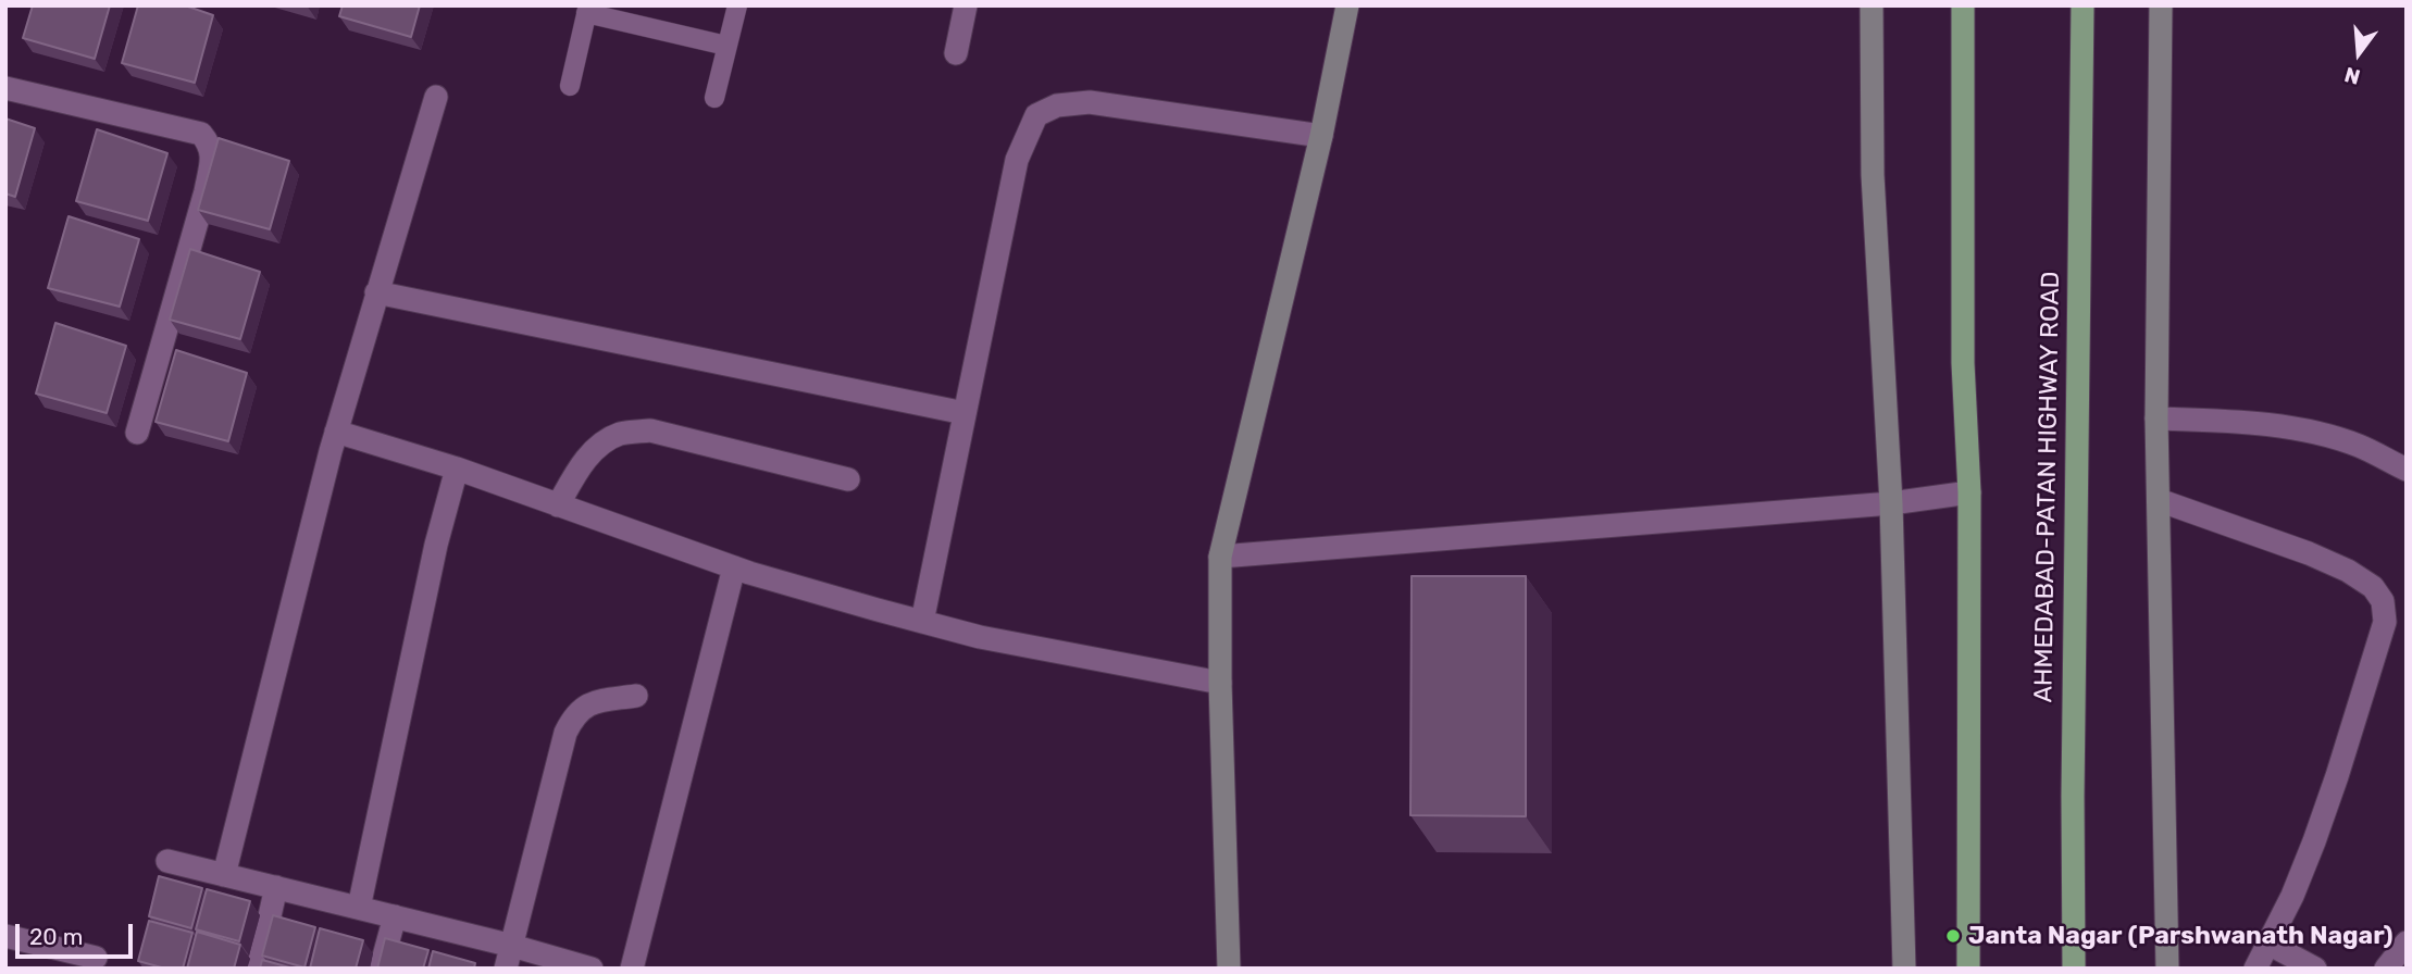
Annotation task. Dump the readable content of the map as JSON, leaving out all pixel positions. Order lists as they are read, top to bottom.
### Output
{
  "streets": {
    "main road": ["AHMEDABAD-PATAN HIGHWAY ROAD"]
  },
  "places": ["Janta Nagar (Parshwanath Nagar)"],
  "scale_bar": "20 m",
  "north": "bottom"
}
